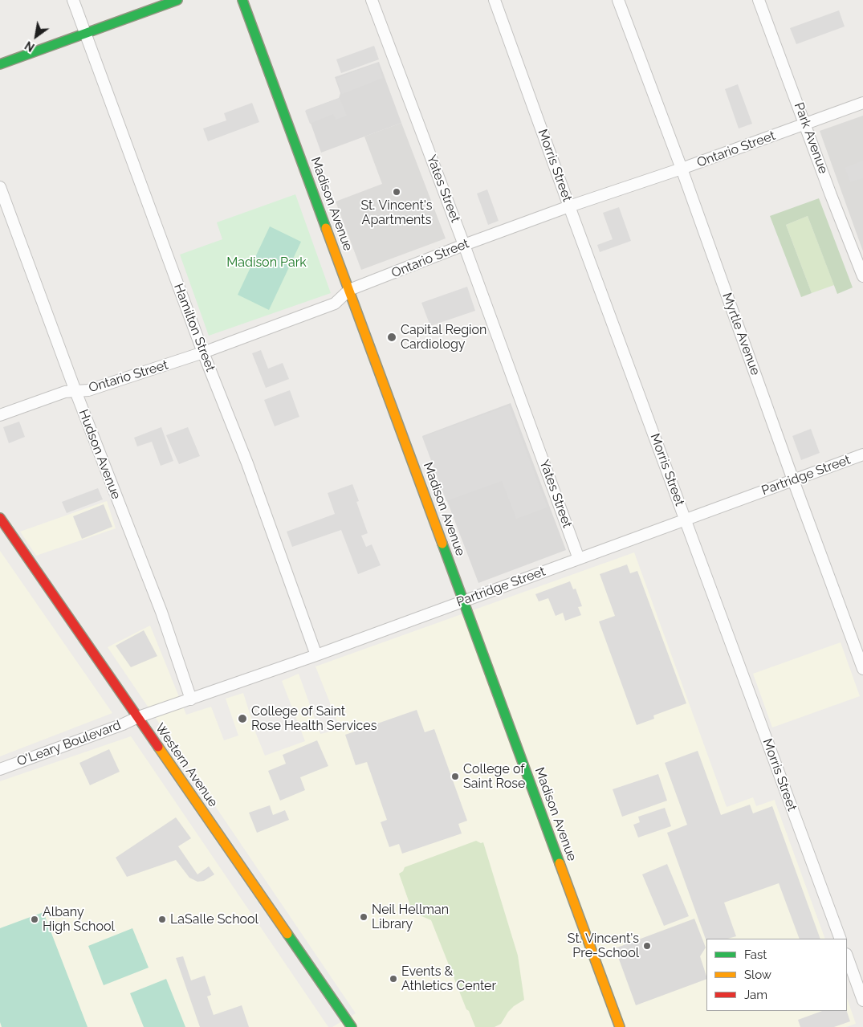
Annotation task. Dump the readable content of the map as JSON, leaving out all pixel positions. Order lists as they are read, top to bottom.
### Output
{
  "streets": {
    "main road": ["Madison Avenue", "Western Avenue"],
    "street": [
      "Park Avenue",
      "Ontario Street",
      "Morris Street",
      "Yates Street",
      "Hamilton Street",
      "Myrtle Avenue",
      "Hudson Avenue",
      "Partridge Street",
      "O'Leary Boulevard"
    ]
  },
  "crossings": [
    ["Park Avenue", "Ontario Street"],
    ["Ontario Street", "Morris Street"],
    ["Ontario Street", "Yates Street"],
    ["Ontario Street", "Madison Avenue"],
    ["Ontario Street", "Hamilton Street"],
    ["Ontario Street", "Myrtle Avenue"],
    ["Ontario Street", "Hudson Avenue"],
    ["Morris Street", "Partridge Street"],
    ["Yates Street", "Partridge Street"],
    ["Madison Avenue", "Partridge Street"],
    ["Hamilton Street", "Partridge Street"],
    ["Myrtle Avenue", "Partridge Street"],
    ["Hudson Avenue", "Partridge Street"],
    ["Partridge Street", "O'Leary Boulevard"],
    ["Partridge Street", "Western Avenue"],
    ["O'Leary Boulevard", "Western Avenue"]
  ],
  "parks": ["Madison Park"],
  "places": [
    "St. Vincent's Apartments",
    "Capital Region Cardiology",
    "College of Saint Rose Health Services",
    "College of Saint Rose",
    "Neil Hellman Library",
    "Albany High School",
    "LaSalle School",
    "St. Vincent's Pre-School",
    "Events & Athletics Center"
  ],
  "legend": ["Fast", "Slow", "Jam"],
  "north": "bottom left"
}
